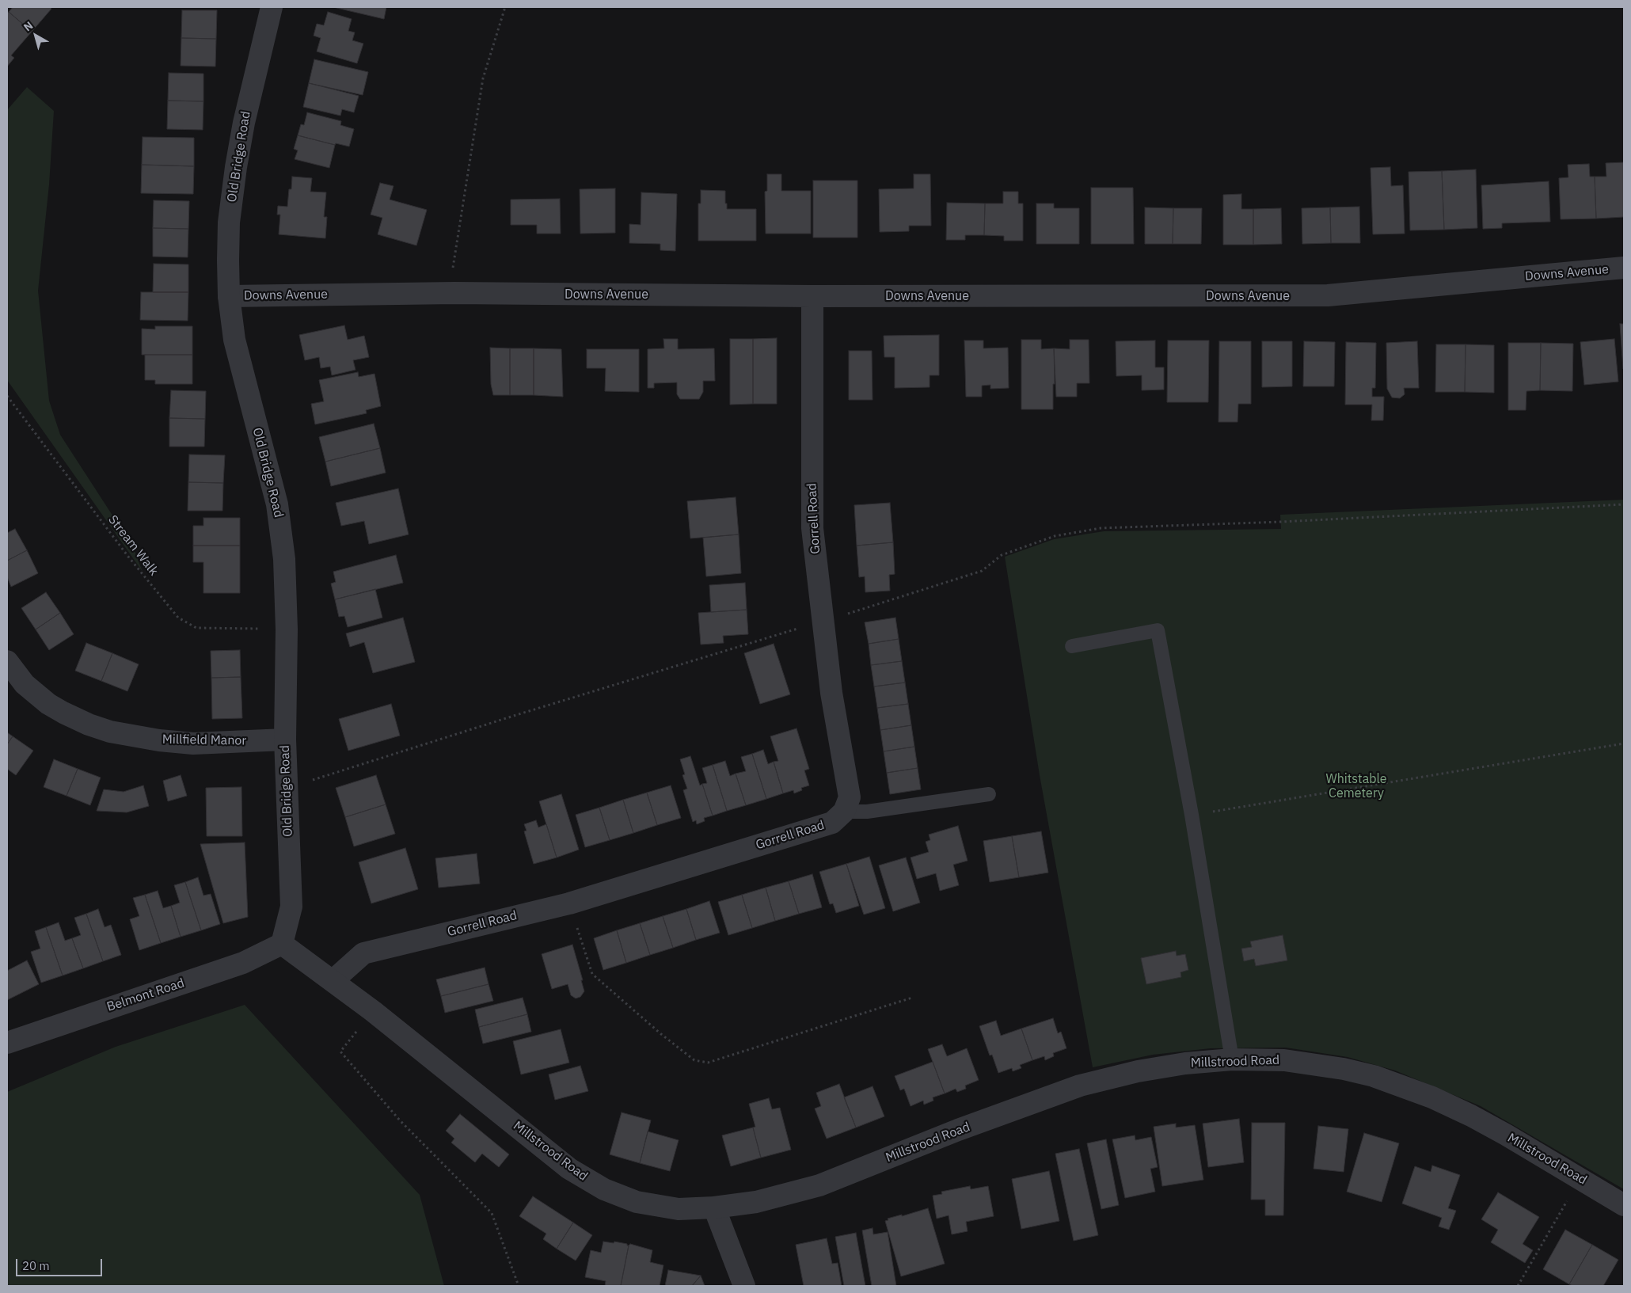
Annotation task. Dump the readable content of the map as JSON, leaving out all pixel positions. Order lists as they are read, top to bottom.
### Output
{
  "streets": {
    "street": [
      "Old Bridge Road",
      "Downs Avenue",
      "Gorrell Road",
      "Millfield Manor",
      "Belmont Road",
      "Millstrood Road"
    ],
    "path": ["Stream Walk"]
  },
  "crossings": [
    ["Old Bridge Road", "Downs Avenue"],
    ["Old Bridge Road", "Stream Walk"],
    ["Old Bridge Road", "Millfield Manor"],
    ["Old Bridge Road", "Belmont Road"],
    ["Old Bridge Road", "Millstrood Road"],
    ["Downs Avenue", "Gorrell Road"],
    ["Gorrell Road", "Millstrood Road"],
    ["Belmont Road", "Millstrood Road"]
  ],
  "parks": ["Whitstable Cemetery"],
  "scale_bar": "20 m",
  "north": "top left"
}
